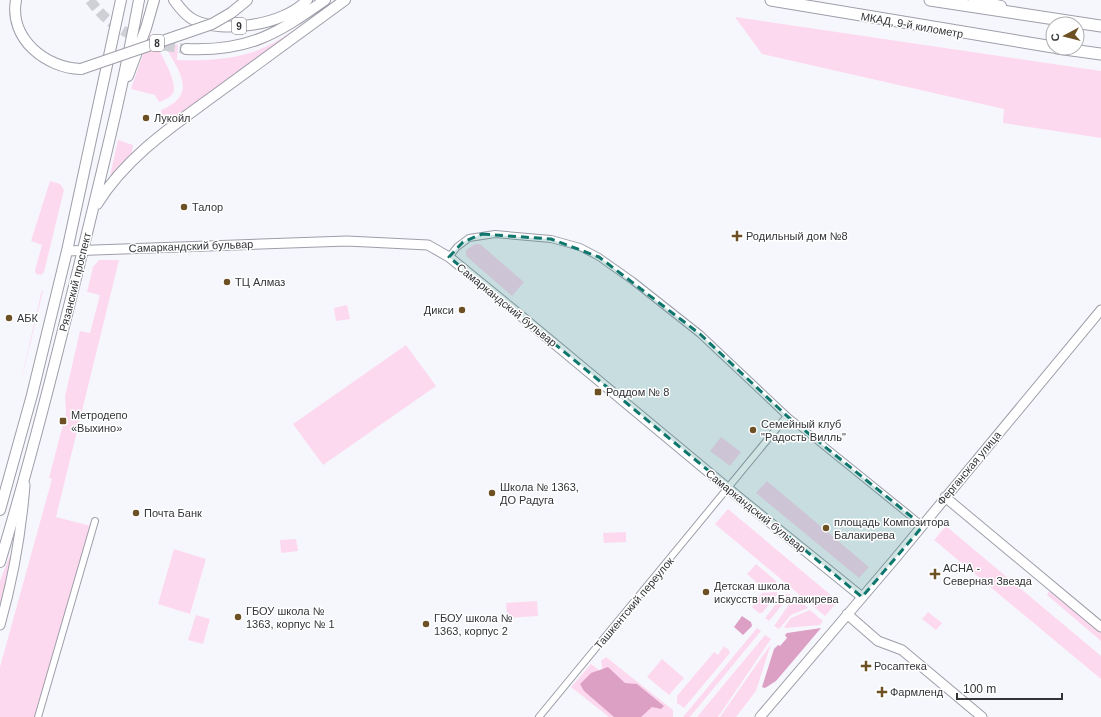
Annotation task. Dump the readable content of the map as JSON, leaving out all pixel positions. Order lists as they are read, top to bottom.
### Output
{
  "streets": {
    "highway": ["МКАД, 9-й километр"],
    "main road": ["9", "8", "Рязанский проспект"],
    "street": ["Самаркандский бульвар", "Ферганская улица", "Ташкентский переулок"]
  },
  "crossings": [
    ["Самаркандский бульвар", "Рязанский проспект"],
    ["Самаркандский бульвар", "Ферганская улица"],
    ["Самаркандский бульвар", "Ташкентский переулок"]
  ],
  "places": {
    "other": [
      "Лукойл",
      "Талор",
      "ТЦ Алмаз",
      "Дикси",
      "АБК",
      "Семейный клуб \"Радость Вилль\"",
      "Школа № 1363, ДО Радуга",
      "Почта Банк",
      "площадь Композитора Балакирева",
      "Детская школа искусств им.Балакирева",
      "ГБОУ школа № 1363, корпус № 1",
      "ГБОУ школа № 1363, корпус 2"
    ],
    "health": [
      "Родильный дом №8",
      "АСНА - Северная Звезда",
      "Росаптека",
      "Фармленд"
    ],
    "transit": ["Роддом № 8", "Метродепо «Выхино»"]
  },
  "scale_bar": "100 m",
  "north": "left"
}
